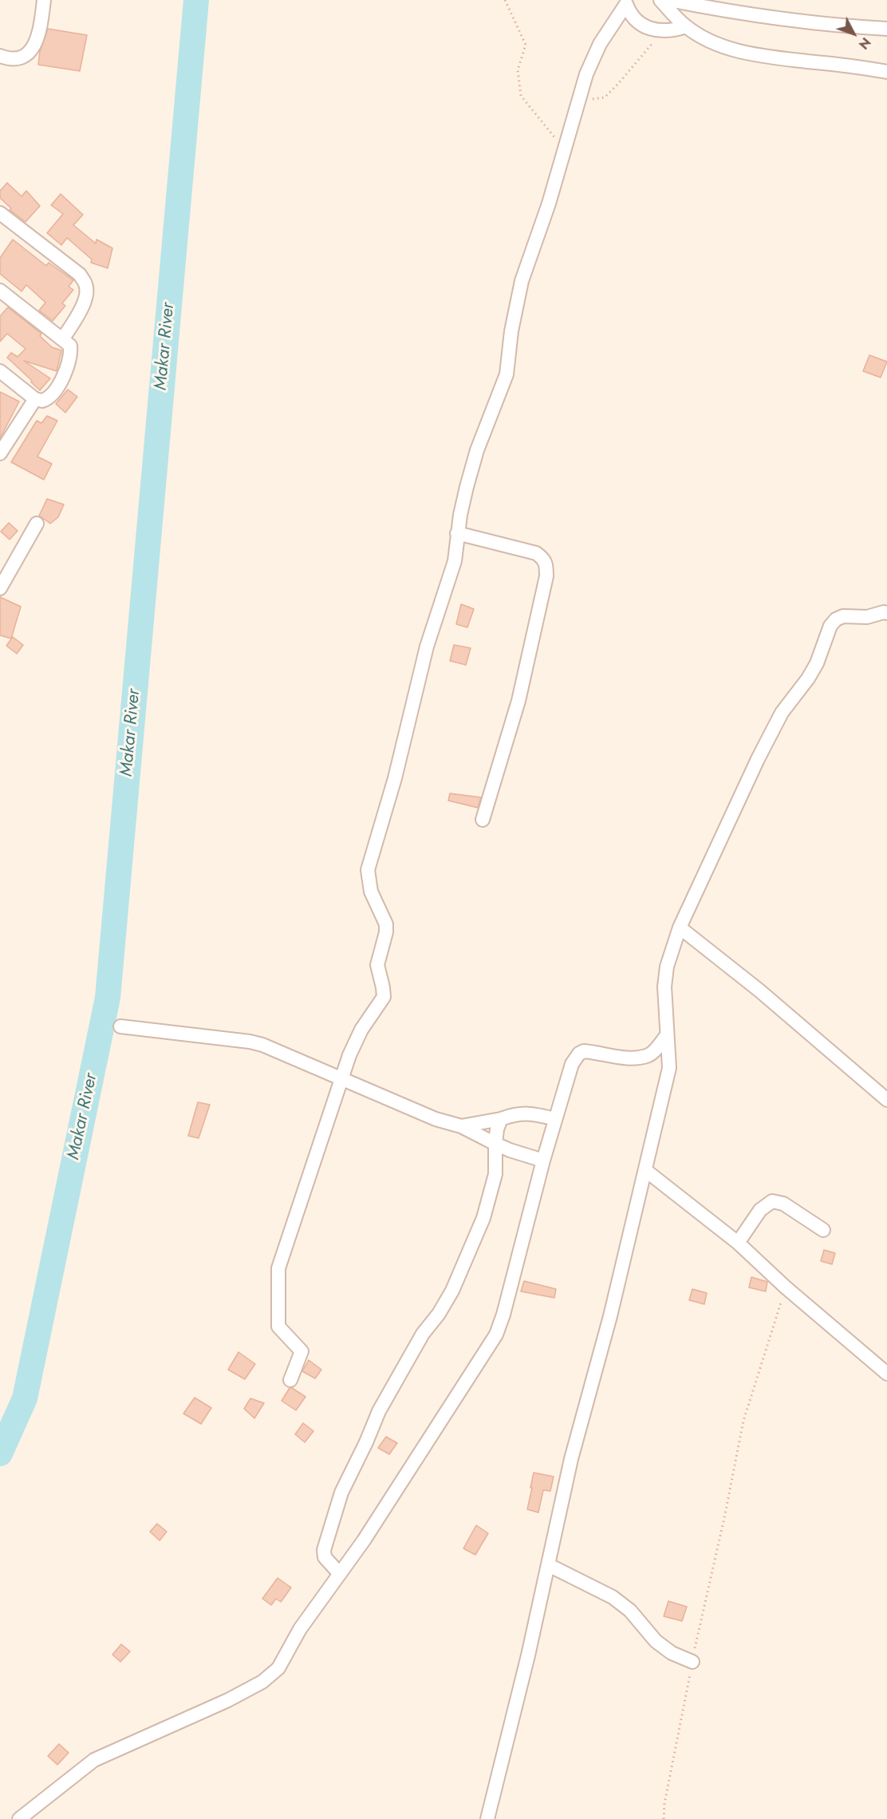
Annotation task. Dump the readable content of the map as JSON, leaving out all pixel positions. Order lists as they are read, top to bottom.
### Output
{
  "water": ["Makar River"],
  "north": "bottom right"
}
